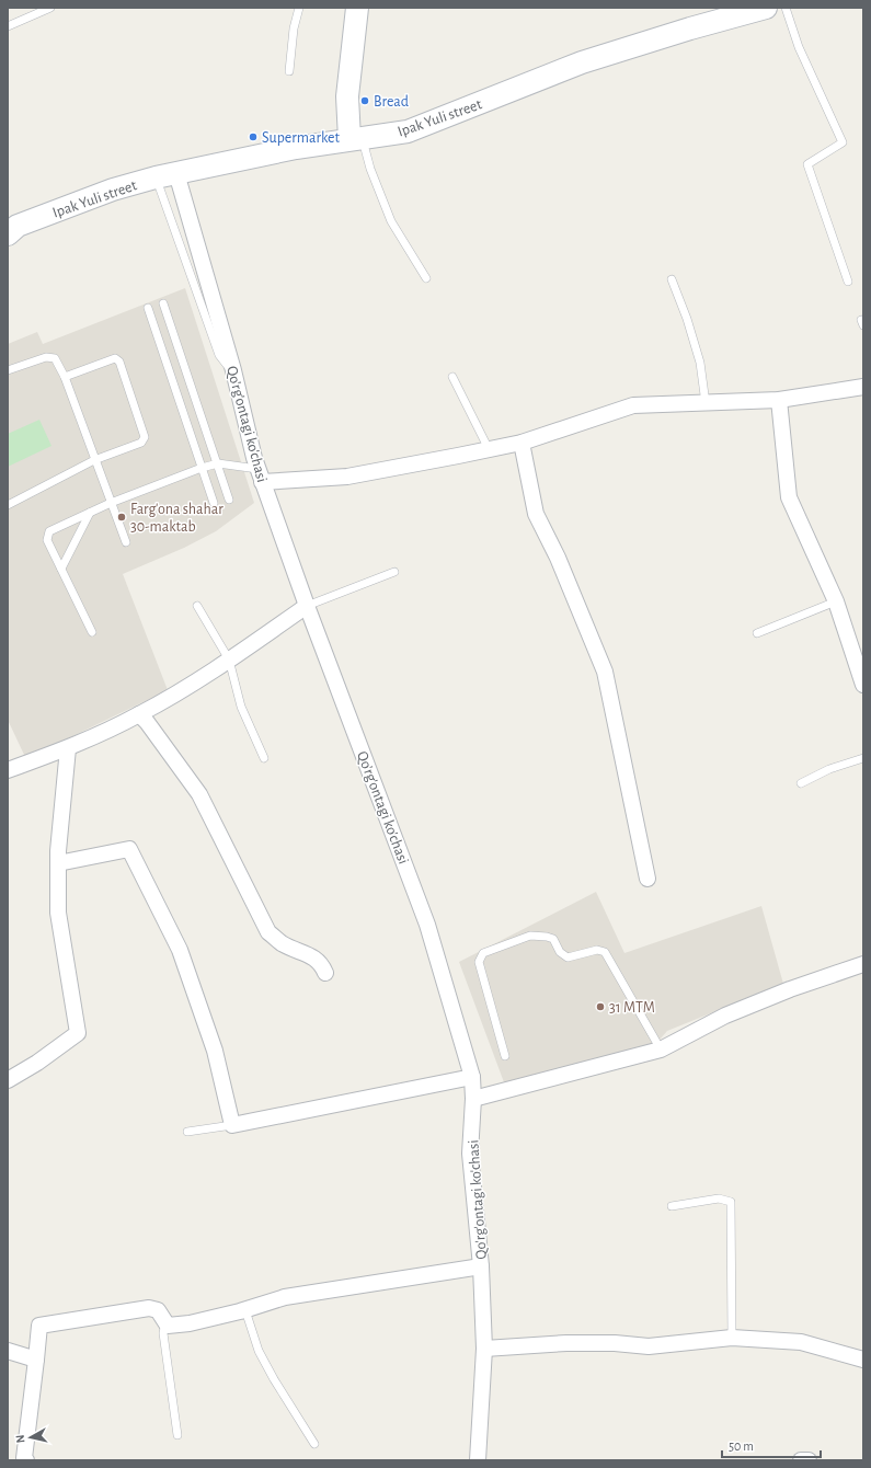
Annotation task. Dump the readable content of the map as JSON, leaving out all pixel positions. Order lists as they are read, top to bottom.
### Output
{
  "streets": {
    "main road": ["Ipak Yuli street"],
    "street": ["Qo'rg'ontagi ko'chasi"]
  },
  "crossings": [
    ["Ipak Yuli street", "Qo'rg'ontagi ko'chasi"]
  ],
  "places": [
    "Bread",
    "Supermarket",
    "Farg'ona shahar 30-maktab",
    "31 MTM"
  ],
  "scale_bar": "50 m",
  "north": "left"
}
